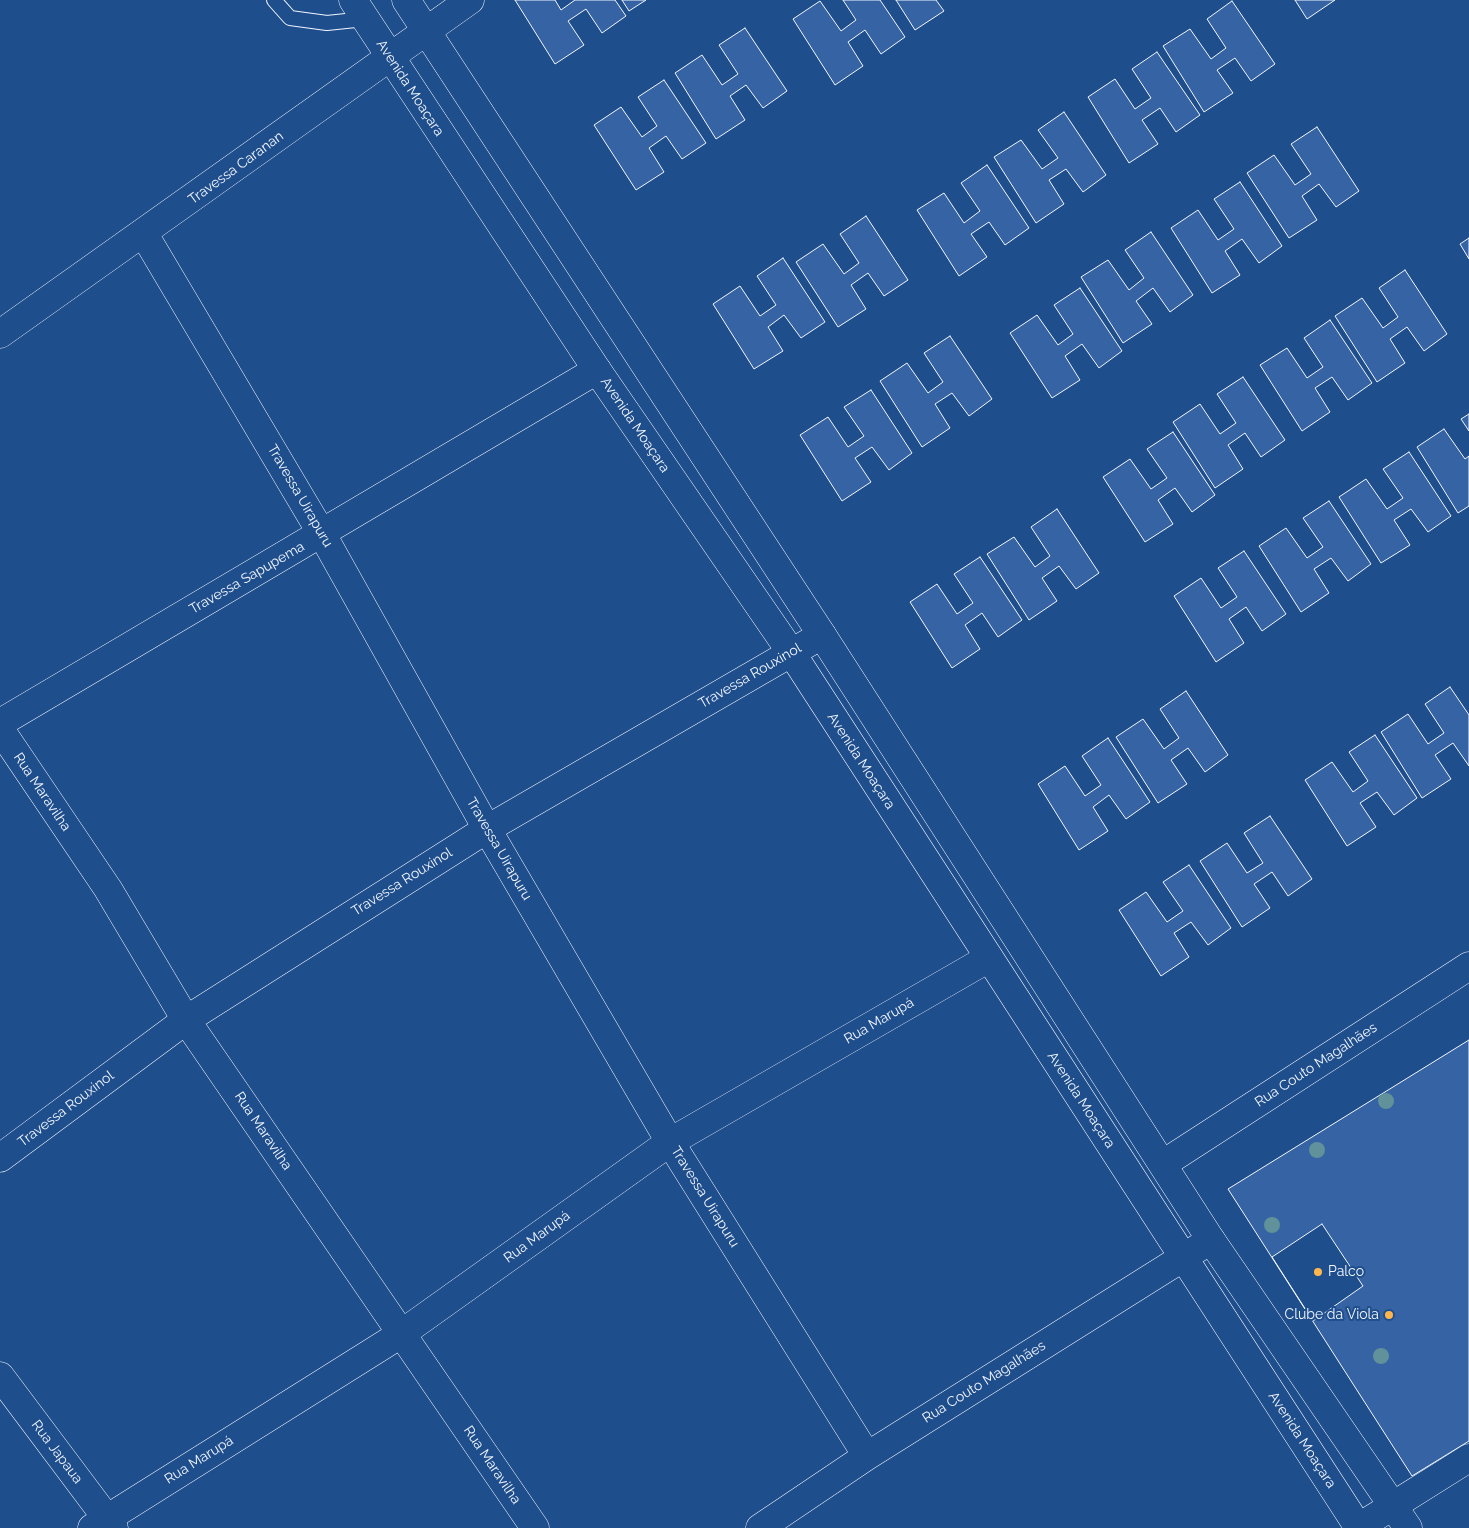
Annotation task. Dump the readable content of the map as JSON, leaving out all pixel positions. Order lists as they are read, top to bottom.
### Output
{
  "streets": {
    "street": [
      "Avenida Moaçara",
      "Travessa Caranan",
      "Travessa Uirapuru",
      "Travessa Sapupema",
      "Travessa Rouxinol",
      "Rua Maravilha",
      "Rua Marupá",
      "Rua Couto Magalhães",
      "Rua Japaua"
    ]
  },
  "crossings": [
    ["Avenida Moaçara", "Travessa Caranan"],
    ["Avenida Moaçara", "Travessa Sapupema"],
    ["Avenida Moaçara", "Travessa Rouxinol"],
    ["Avenida Moaçara", "Rua Marupá"],
    ["Avenida Moaçara", "Rua Couto Magalhães"],
    ["Travessa Caranan", "Travessa Uirapuru"],
    ["Travessa Uirapuru", "Travessa Sapupema"],
    ["Travessa Uirapuru", "Travessa Rouxinol"],
    ["Travessa Uirapuru", "Rua Marupá"],
    ["Travessa Uirapuru", "Rua Couto Magalhães"],
    ["Travessa Rouxinol", "Rua Maravilha"],
    ["Rua Maravilha", "Rua Marupá"],
    ["Rua Marupá", "Rua Japaua"]
  ],
  "places": ["Palco", "Clube da Viola"]
}
